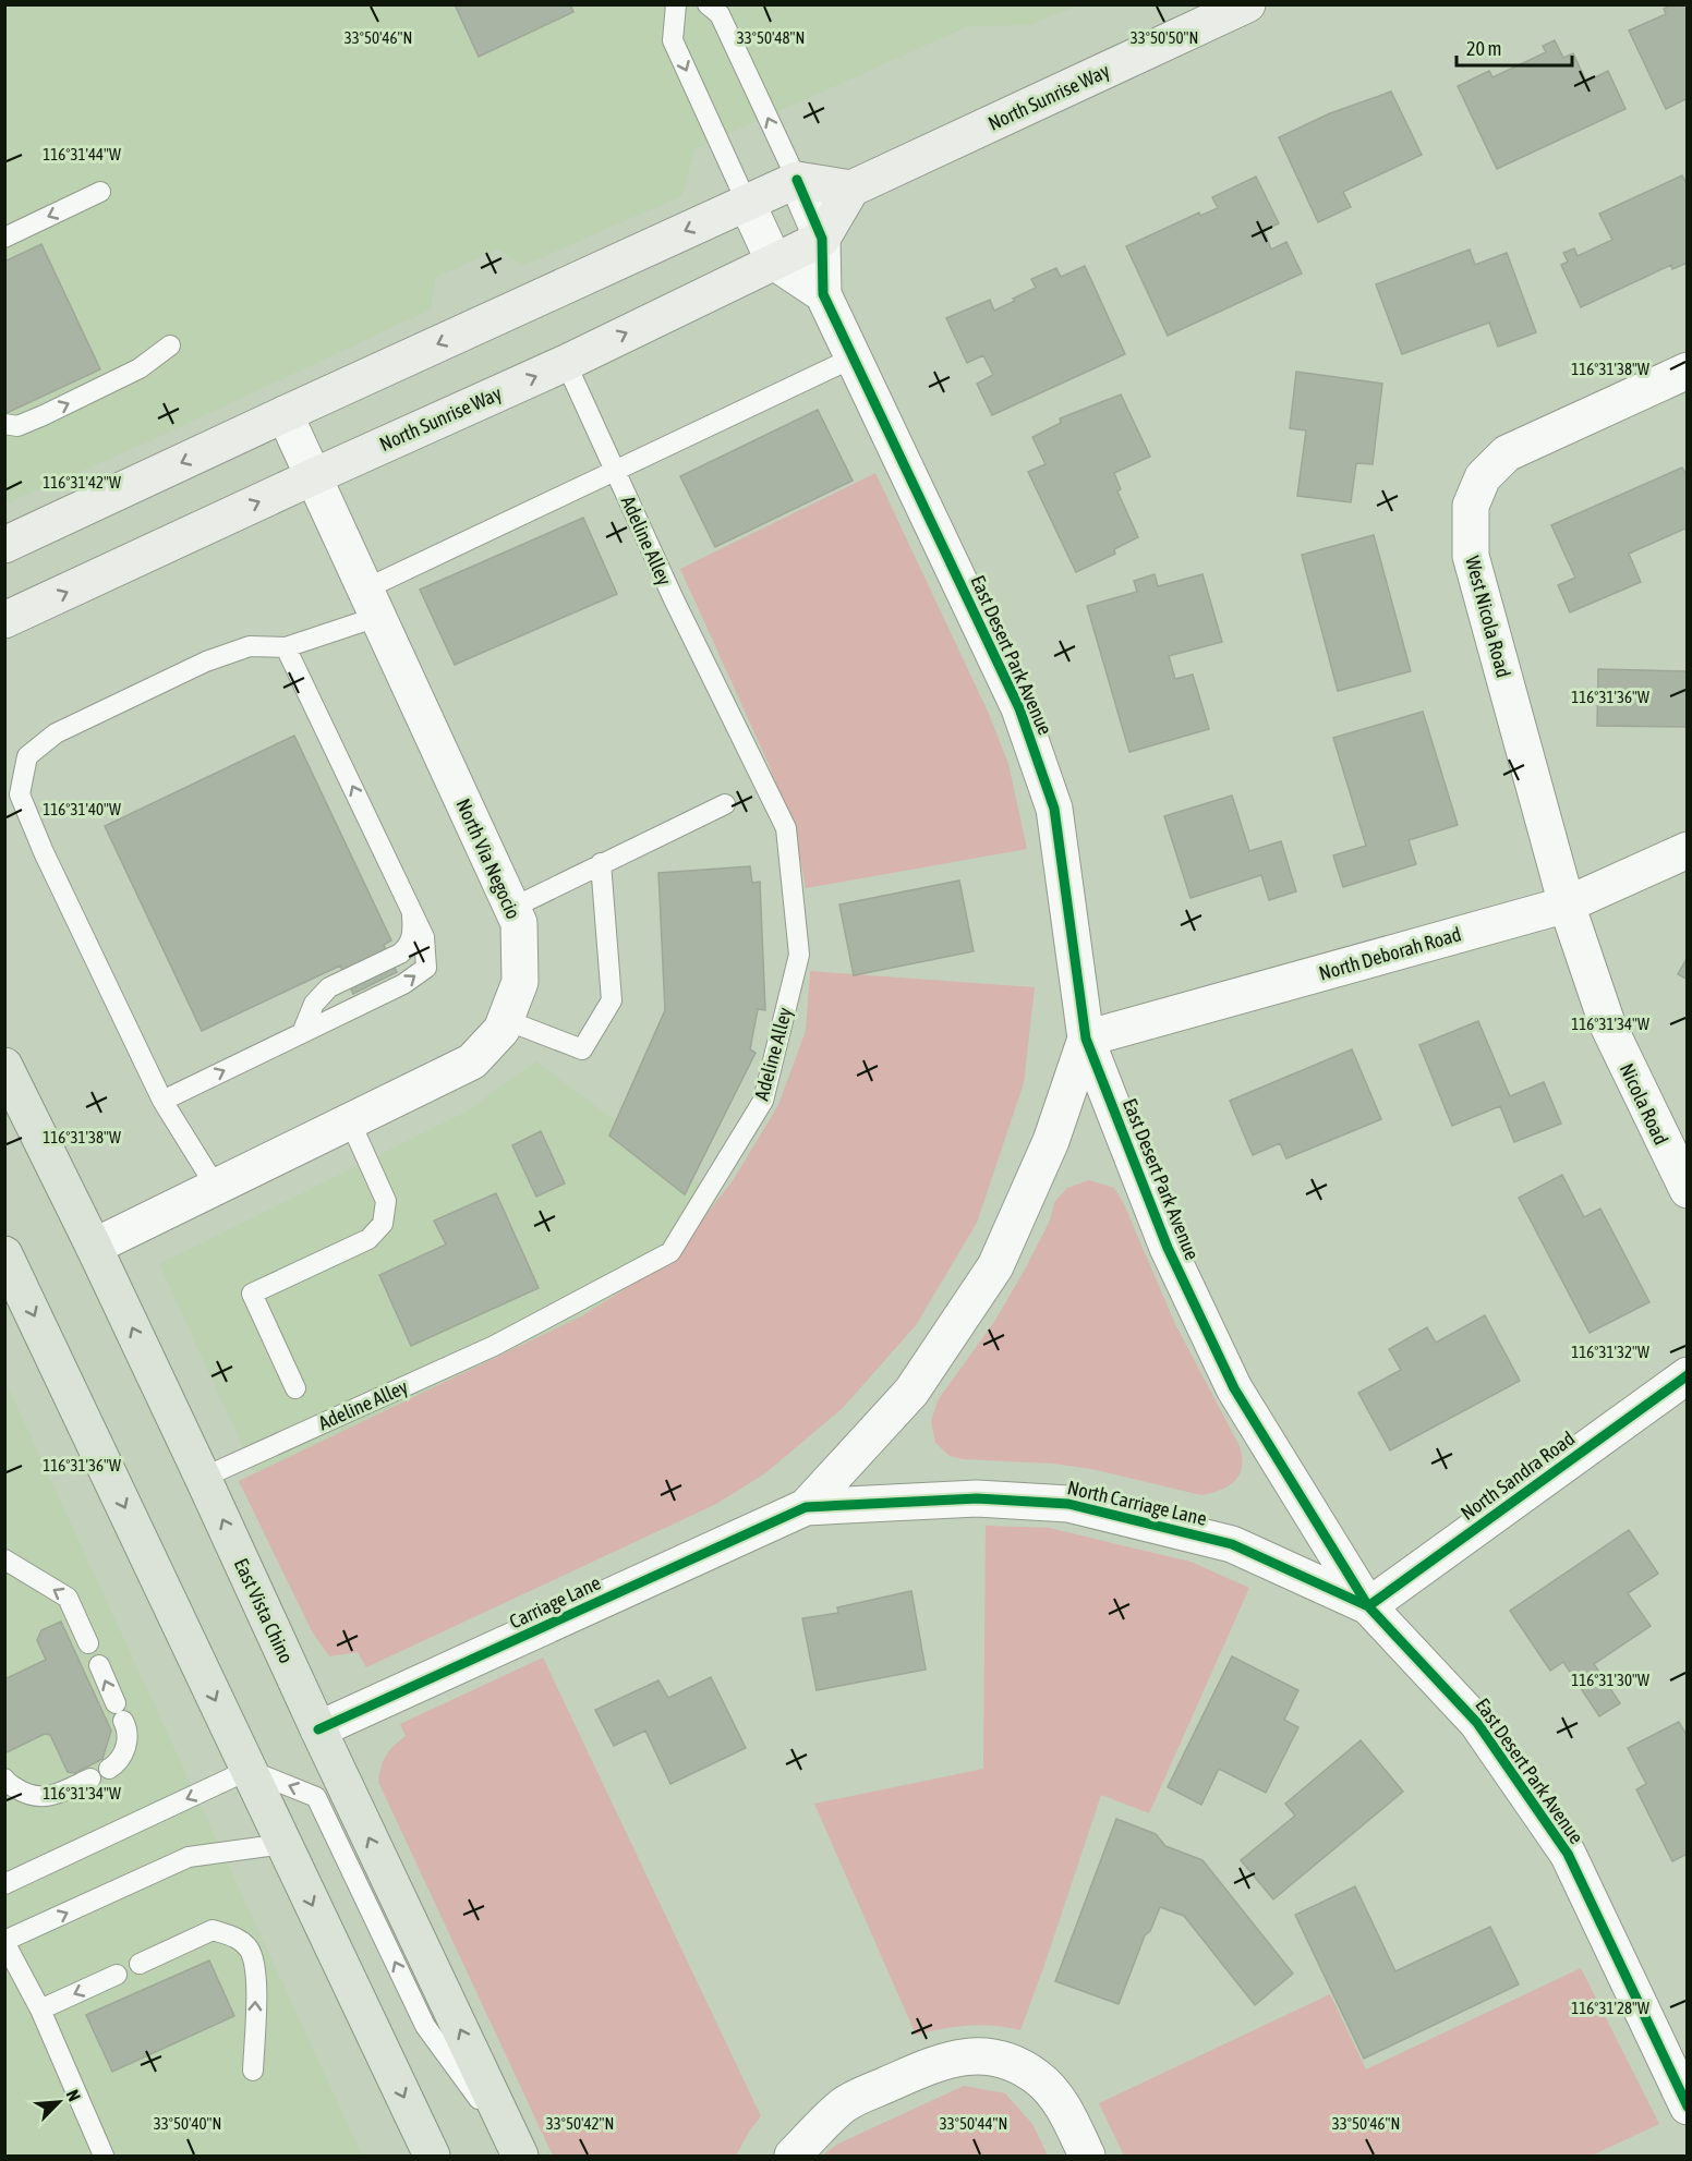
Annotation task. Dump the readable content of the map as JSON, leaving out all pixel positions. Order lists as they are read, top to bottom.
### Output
{
  "streets": {
    "main road": ["North Sunrise Way", "East Vista Chino"],
    "street": [
      "West Nicola Road",
      "East Desert Park Avenue",
      "North Via Negocio",
      "North Deborah Road",
      "Nicola Road",
      "North Sandra Road",
      "North Carriage Lane",
      "Carriage Lane"
    ],
    "lane": ["Adeline Alley"]
  },
  "crossings": [
    ["North Sunrise Way", "Adeline Alley"],
    ["North Sunrise Way", "East Desert Park Avenue"],
    ["North Sunrise Way", "North Via Negocio"],
    ["Adeline Alley", "East Vista Chino"],
    ["West Nicola Road", "North Deborah Road"],
    ["West Nicola Road", "Nicola Road"],
    ["East Desert Park Avenue", "North Deborah Road"],
    ["East Desert Park Avenue", "North Sandra Road"],
    ["East Desert Park Avenue", "North Carriage Lane"],
    ["North Via Negocio", "East Vista Chino"],
    ["North Deborah Road", "Nicola Road"],
    ["North Sandra Road", "North Carriage Lane"],
    ["North Carriage Lane", "Carriage Lane"],
    ["Carriage Lane", "East Vista Chino"]
  ],
  "scale_bar": "20 m",
  "north": "top right",
  "coordinates": [
    "33°50'46\"N",
    "33°50'48\"N",
    "33°50'50\"N",
    "116°31'44\"W",
    "116°31'38\"W",
    "116°31'42\"W",
    "116°31'36\"W",
    "116°31'40\"W",
    "116°31'34\"W",
    "116°31'32\"W",
    "116°31'30\"W",
    "116°31'28\"W",
    "33°50'40\"N",
    "33°50'42\"N",
    "33°50'44\"N"
  ]
}
